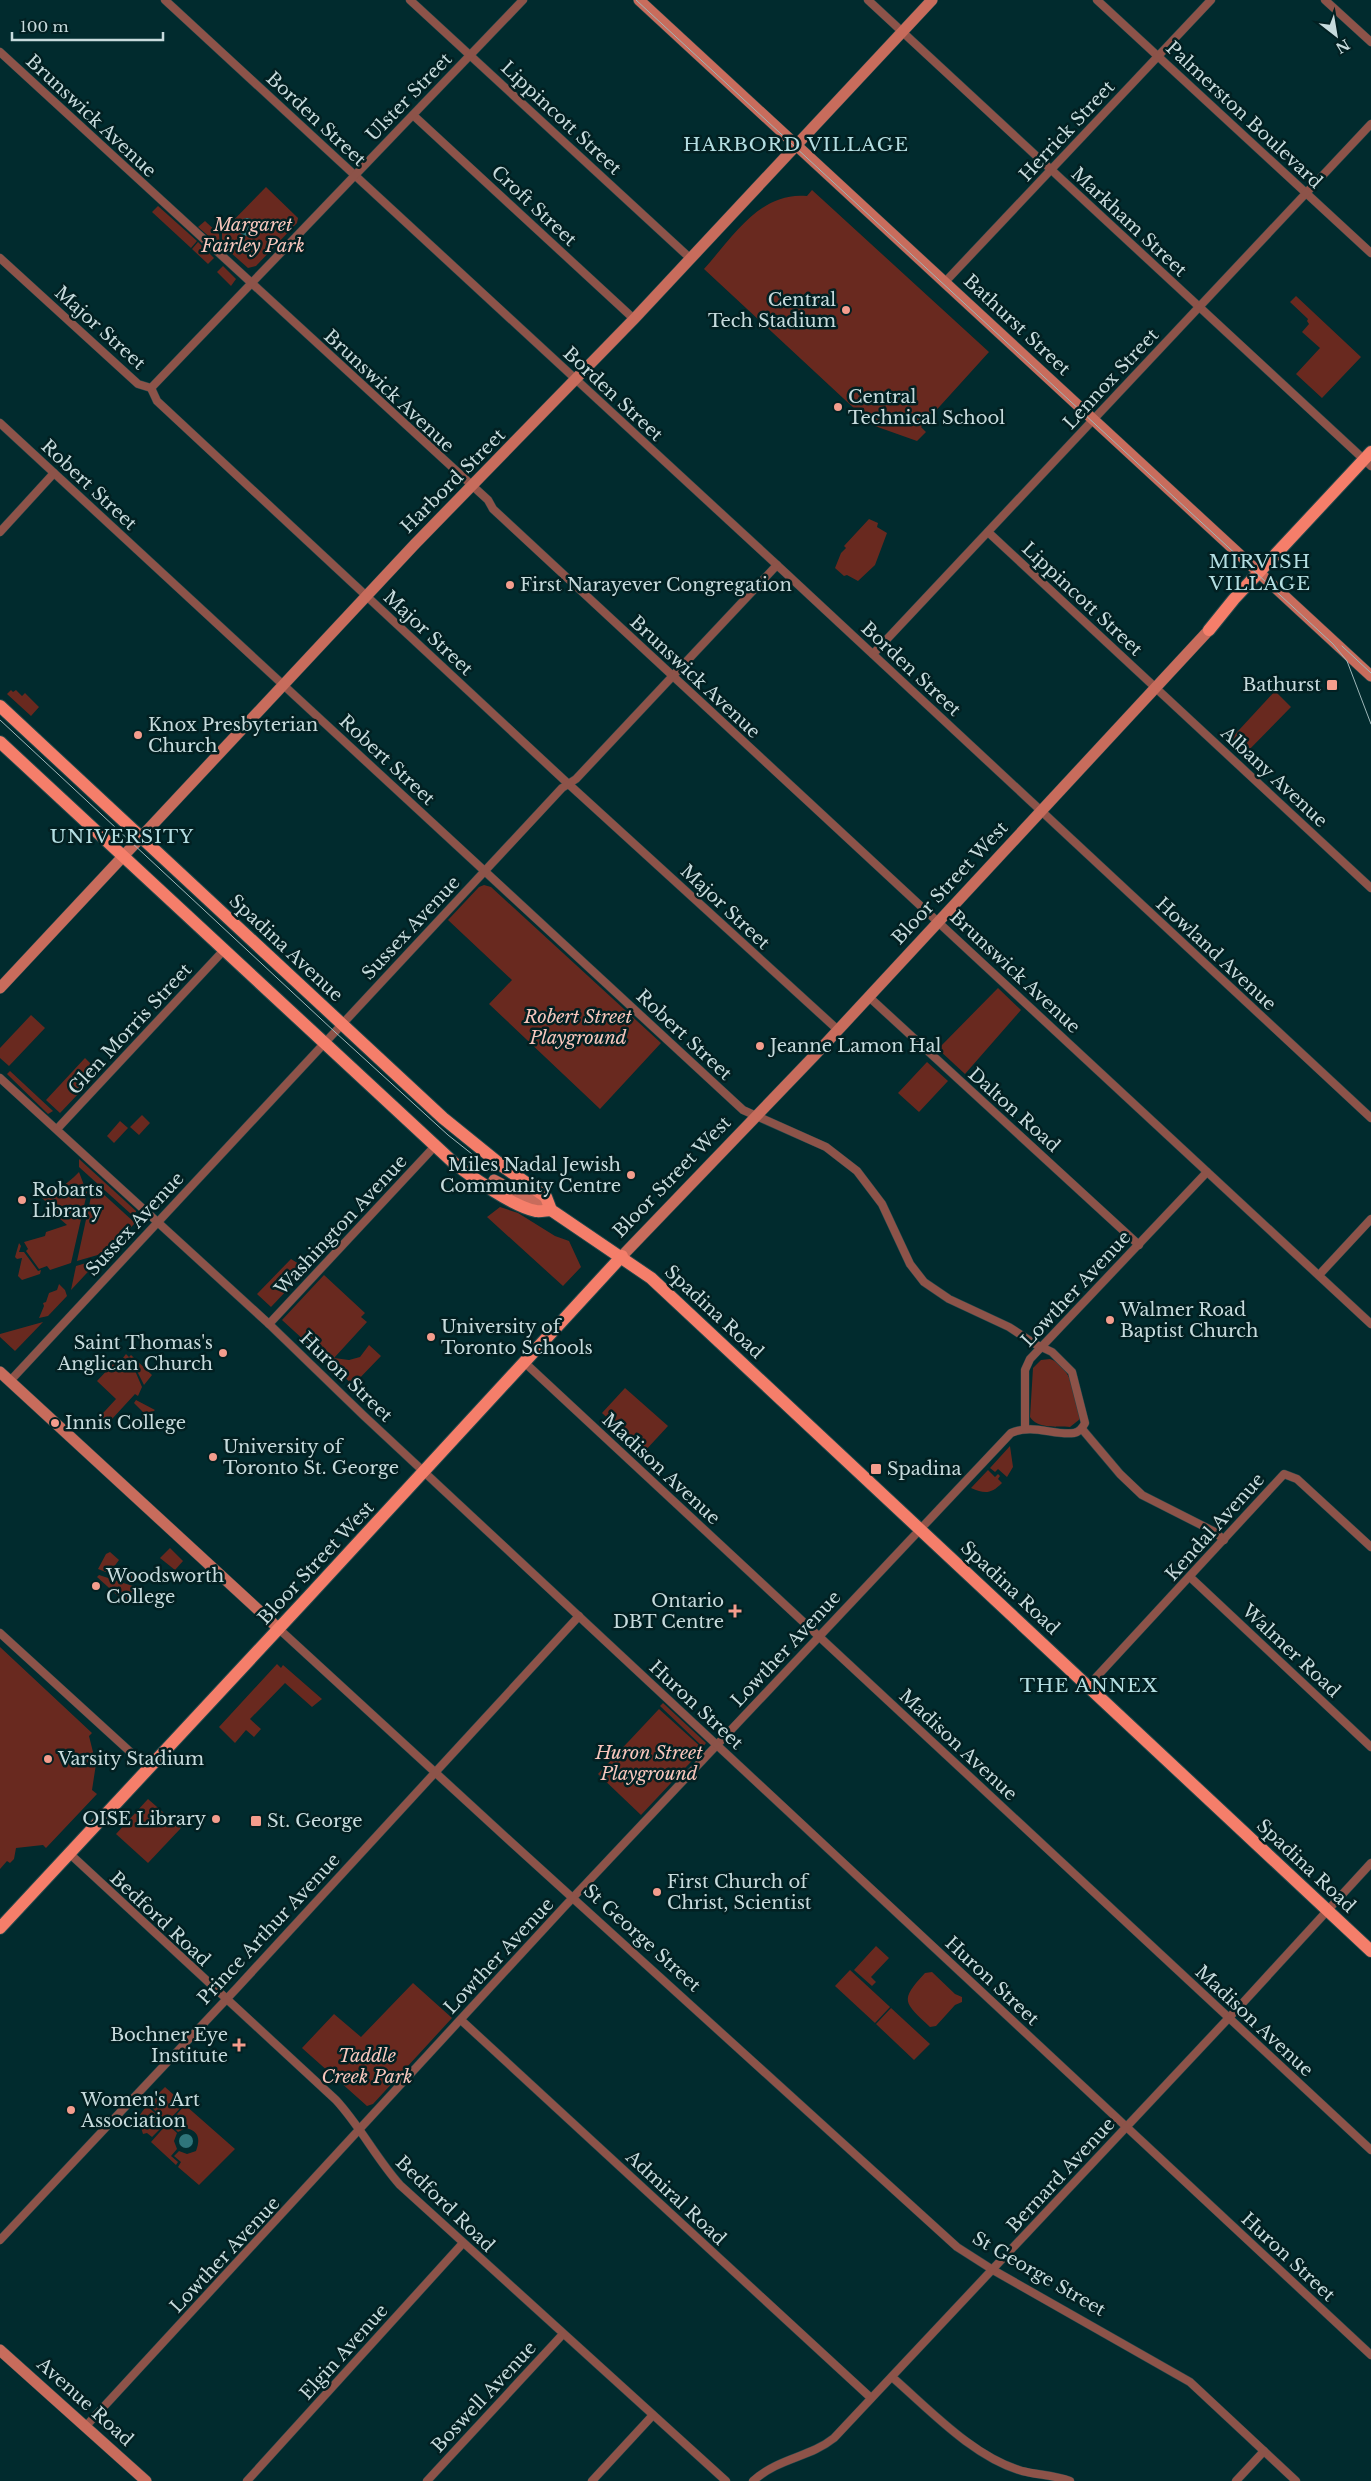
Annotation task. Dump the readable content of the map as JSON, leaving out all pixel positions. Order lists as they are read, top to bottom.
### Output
{
  "streets": {
    "main road": [
      "Bathurst Street",
      "Harbord Street",
      "Bloor Street West",
      "Spadina Avenue",
      "Spadina Road",
      "St George Street",
      "Avenue Road"
    ],
    "street": [
      "Ulster Street",
      "Palmerston Boulevard",
      "Brunswick Avenue",
      "Lippincott Street",
      "Borden Street",
      "Herrick Street",
      "Croft Street",
      "Markham Street",
      "Major Street",
      "Lennox Street",
      "Robert Street",
      "Albany Avenue",
      "Sussex Avenue",
      "Howland Avenue",
      "Glen Morris Street",
      "Dalton Road",
      "Washington Avenue",
      "Lowther Avenue",
      "Huron Street",
      "Madison Avenue",
      "Kendal Avenue",
      "Walmer Road",
      "Bedford Road",
      "Prince Arthur Avenue",
      "Bernard Avenue",
      "Admiral Road",
      "Elgin Avenue",
      "Boswell Avenue"
    ]
  },
  "crossings": [
    ["Ulster Street", "Brunswick Avenue"],
    ["Ulster Street", "Lippincott Street"],
    ["Ulster Street", "Borden Street"],
    ["Ulster Street", "Croft Street"],
    ["Ulster Street", "Major Street"],
    ["Palmerston Boulevard", "Herrick Street"],
    ["Palmerston Boulevard", "Lennox Street"],
    ["Brunswick Avenue", "Harbord Street"],
    ["Brunswick Avenue", "Bloor Street West"],
    ["Brunswick Avenue", "Sussex Avenue"],
    ["Brunswick Avenue", "Lowther Avenue"],
    ["Lippincott Street", "Lennox Street"],
    ["Lippincott Street", "Harbord Street"],
    ["Lippincott Street", "Albany Avenue"],
    ["Lippincott Street", "Bloor Street West"],
    ["Borden Street", "Lennox Street"],
    ["Borden Street", "Harbord Street"],
    ["Borden Street", "Bloor Street West"],
    ["Borden Street", "Sussex Avenue"],
    ["Borden Street", "Howland Avenue"],
    ["Herrick Street", "Markham Street"],
    ["Herrick Street", "Bathurst Street"],
    ["Croft Street", "Harbord Street"],
    ["Markham Street", "Lennox Street"],
    ["Markham Street", "Harbord Street"],
    ["Markham Street", "Bloor Street West"],
    ["Bathurst Street", "Lennox Street"],
    ["Bathurst Street", "Harbord Street"],
    ["Bathurst Street", "Bloor Street West"],
    ["Major Street", "Harbord Street"],
    ["Major Street", "Bloor Street West"],
    ["Major Street", "Sussex Avenue"],
    ["Harbord Street", "Robert Street"],
    ["Harbord Street", "Spadina Avenue"],
    ["Robert Street", "Bloor Street West"],
    ["Robert Street", "Sussex Avenue"],
    ["Albany Avenue", "Bloor Street West"],
    ["Bloor Street West", "Spadina Avenue"],
    ["Bloor Street West", "Howland Avenue"],
    ["Bloor Street West", "Dalton Road"],
    ["Bloor Street West", "Spadina Road"],
    ["Bloor Street West", "Huron Street"],
    ["Bloor Street West", "Madison Avenue"],
    ["Bloor Street West", "Bedford Road"],
    ["Bloor Street West", "St George Street"],
    ["Sussex Avenue", "Spadina Avenue"],
    ["Sussex Avenue", "Huron Street"],
    ["Sussex Avenue", "St George Street"],
    ["Spadina Avenue", "Glen Morris Street"],
    ["Spadina Avenue", "Washington Avenue"],
    ["Spadina Avenue", "Spadina Road"],
    ["Glen Morris Street", "Huron Street"],
    ["Dalton Road", "Lowther Avenue"],
    ["Washington Avenue", "Huron Street"],
    ["Lowther Avenue", "Spadina Road"],
    ["Lowther Avenue", "Huron Street"],
    ["Lowther Avenue", "Madison Avenue"],
    ["Lowther Avenue", "Bedford Road"],
    ["Lowther Avenue", "St George Street"],
    ["Lowther Avenue", "Admiral Road"],
    ["Lowther Avenue", "Avenue Road"],
    ["Spadina Road", "Kendal Avenue"],
    ["Spadina Road", "Bernard Avenue"],
    ["Huron Street", "Prince Arthur Avenue"],
    ["Huron Street", "Bernard Avenue"],
    ["Madison Avenue", "Bernard Avenue"],
    ["Kendal Avenue", "Walmer Road"],
    ["Bedford Road", "Prince Arthur Avenue"],
    ["Bedford Road", "Elgin Avenue"],
    ["Bedford Road", "Boswell Avenue"],
    ["Prince Arthur Avenue", "St George Street"],
    ["St George Street", "Bernard Avenue"],
    ["Bernard Avenue", "Admiral Road"]
  ],
  "districts": [
    "HARBORD VILLAGE",
    "MIRVISH VILLAGE",
    "UNIVERSITY",
    "THE ANNEX"
  ],
  "parks": [
    "Margaret Fairley Park",
    "Robert Street Playground",
    "Huron Street Playground",
    "Taddle Creek Park"
  ],
  "places": {
    "other": [
      "Central Tech Stadium",
      "Central Technical School",
      "First Narayever Congregation",
      "Knox Presbyterian Church",
      "Jeanne Lamon Hal",
      "Miles Nadal Jewish Community Centre",
      "Robarts Library",
      "Walmer Road Baptist Church",
      "University of Toronto Schools",
      "Saint Thomas's Anglican Church",
      "Innis College",
      "University of Toronto St. George",
      "Woodsworth College",
      "Varsity Stadium",
      "OISE Library",
      "First Church of Christ, Scientist",
      "Women's Art Association"
    ],
    "transit": ["Bathurst", "Spadina", "St. George"],
    "health": ["Ontario DBT Centre", "Bochner Eye Institute"]
  },
  "scale_bar": "100 m",
  "north": "bottom right"
}
